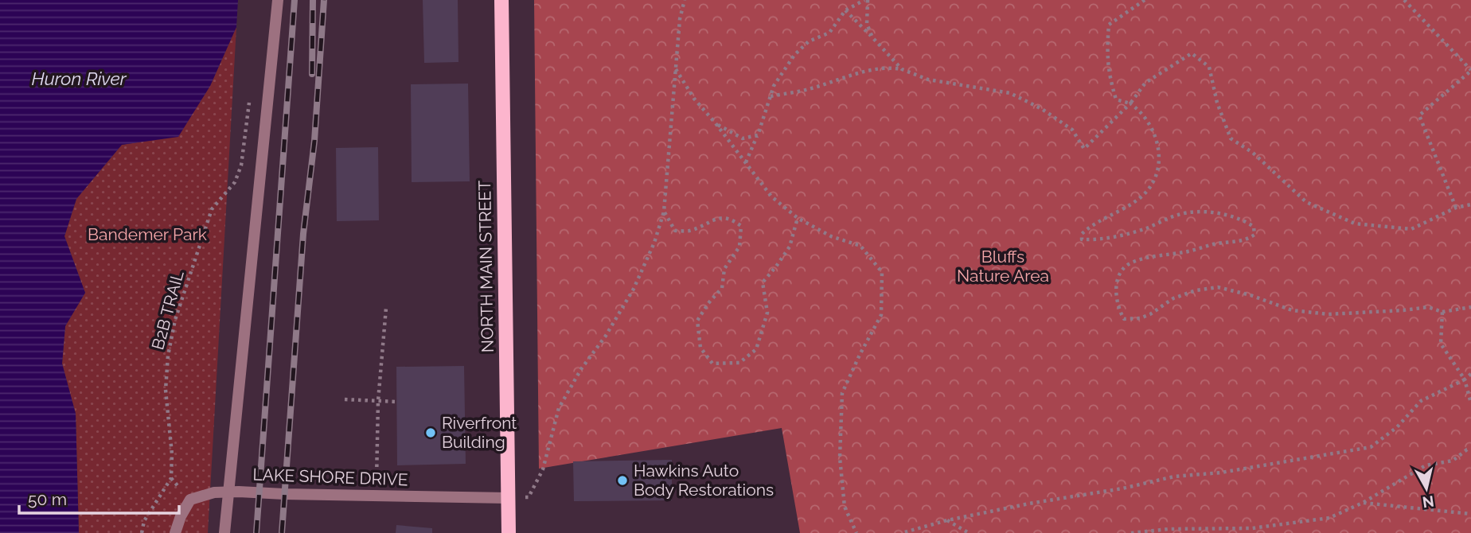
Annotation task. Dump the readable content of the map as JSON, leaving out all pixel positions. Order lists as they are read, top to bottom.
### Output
{
  "streets": {
    "main road": ["NORTH MAIN STREET"],
    "street": ["LAKE SHORE DRIVE"],
    "path": ["B2B TRAIL"]
  },
  "crossings": [
    ["NORTH MAIN STREET", "LAKE SHORE DRIVE"]
  ],
  "water": ["Huron River"],
  "parks": ["Bandemer Park", "Bluffs Nature Area"],
  "places": ["Riverfront Building", "Hawkins Auto Body Restorations"],
  "scale_bar": "50 m",
  "north": "bottom"
}
